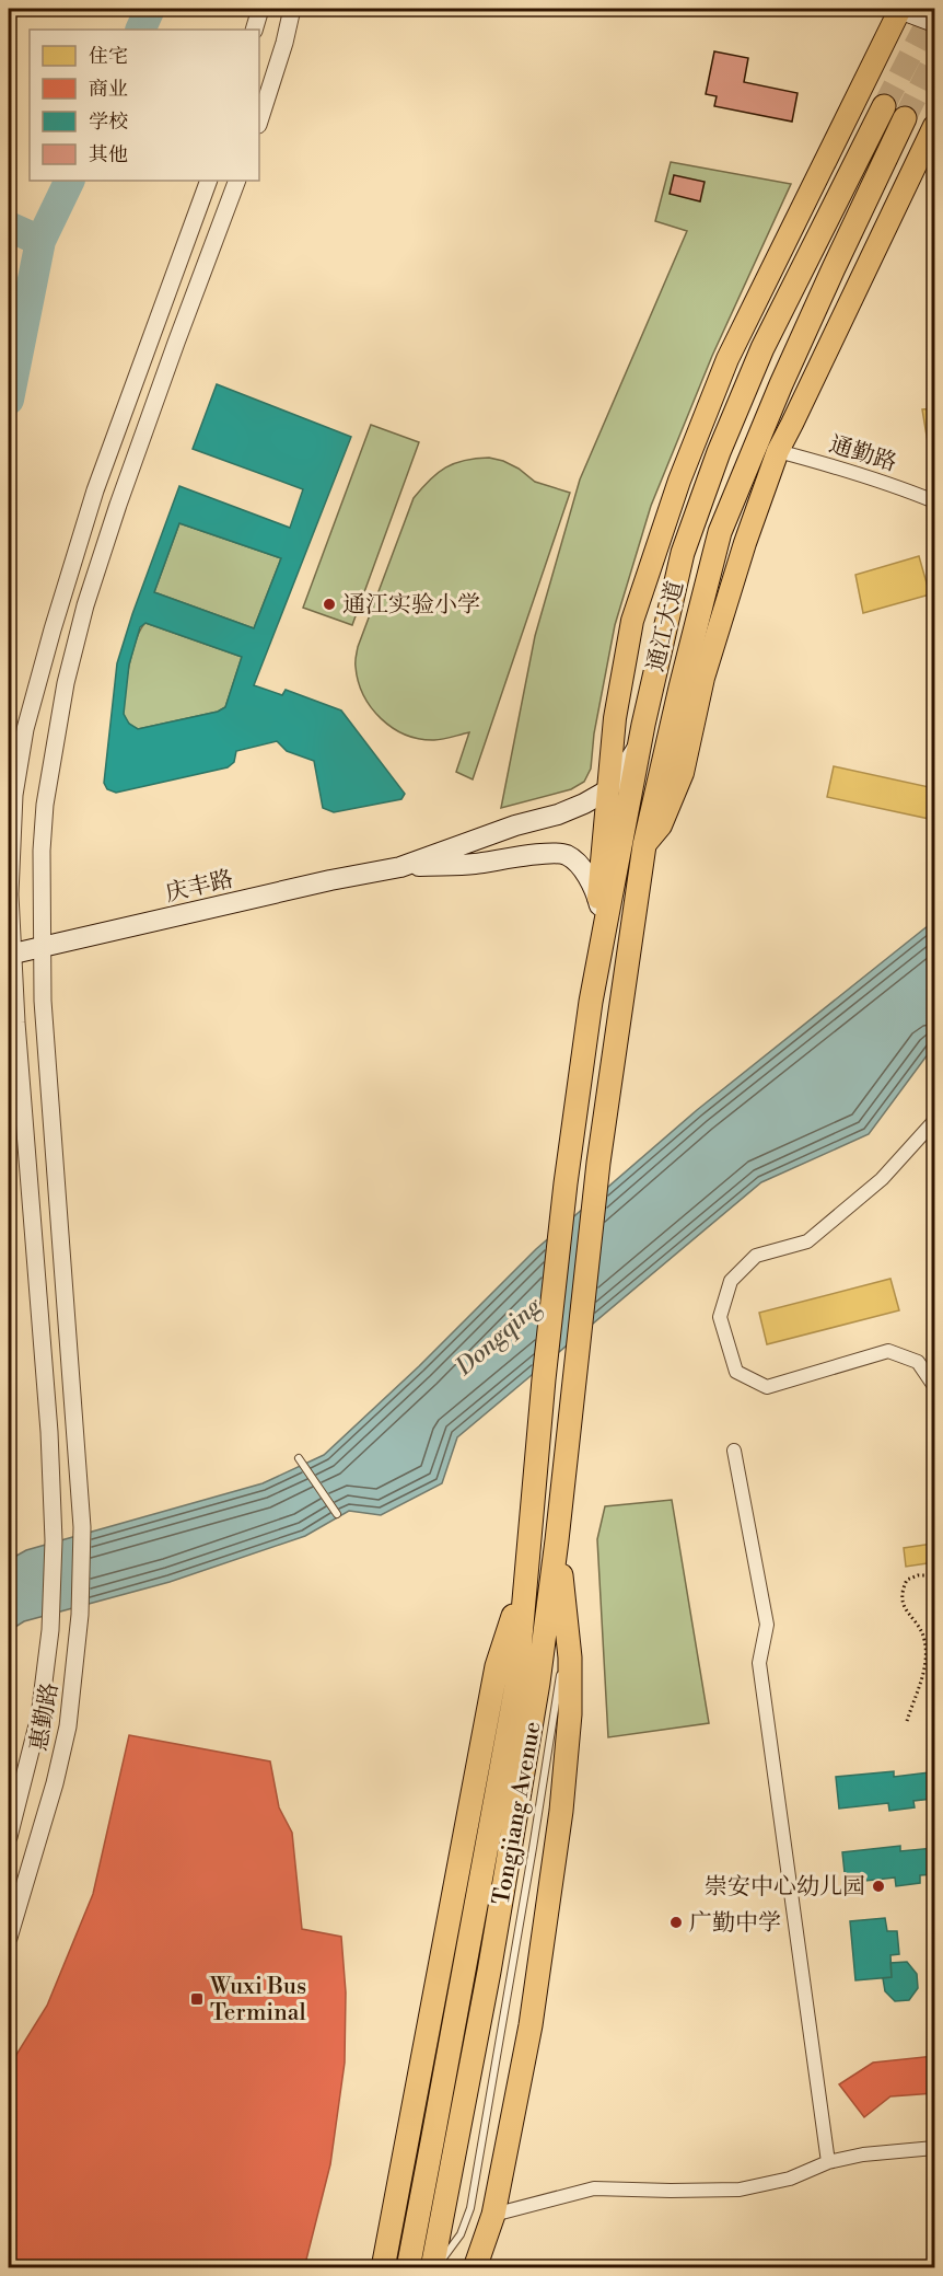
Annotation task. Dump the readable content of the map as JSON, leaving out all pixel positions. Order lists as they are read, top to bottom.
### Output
{
  "streets": {
    "highway": ["通江大道", "Tongjiang Avenue"],
    "main road": ["庆丰路"],
    "street": ["通勤路", "惠勤路"]
  },
  "crossings": [
    ["通江大道", "Tongjiang Avenue"],
    ["庆丰路", "惠勤路"]
  ],
  "water": ["Dongqing"],
  "places": {
    "other": ["通江实验小学", "崇安中心幼儿园", "广勤中学"],
    "transit": ["Wuxi Bus Terminal"]
  },
  "legend": [
    "住宅",
    "商业",
    "学校",
    "其他"
  ]
}
